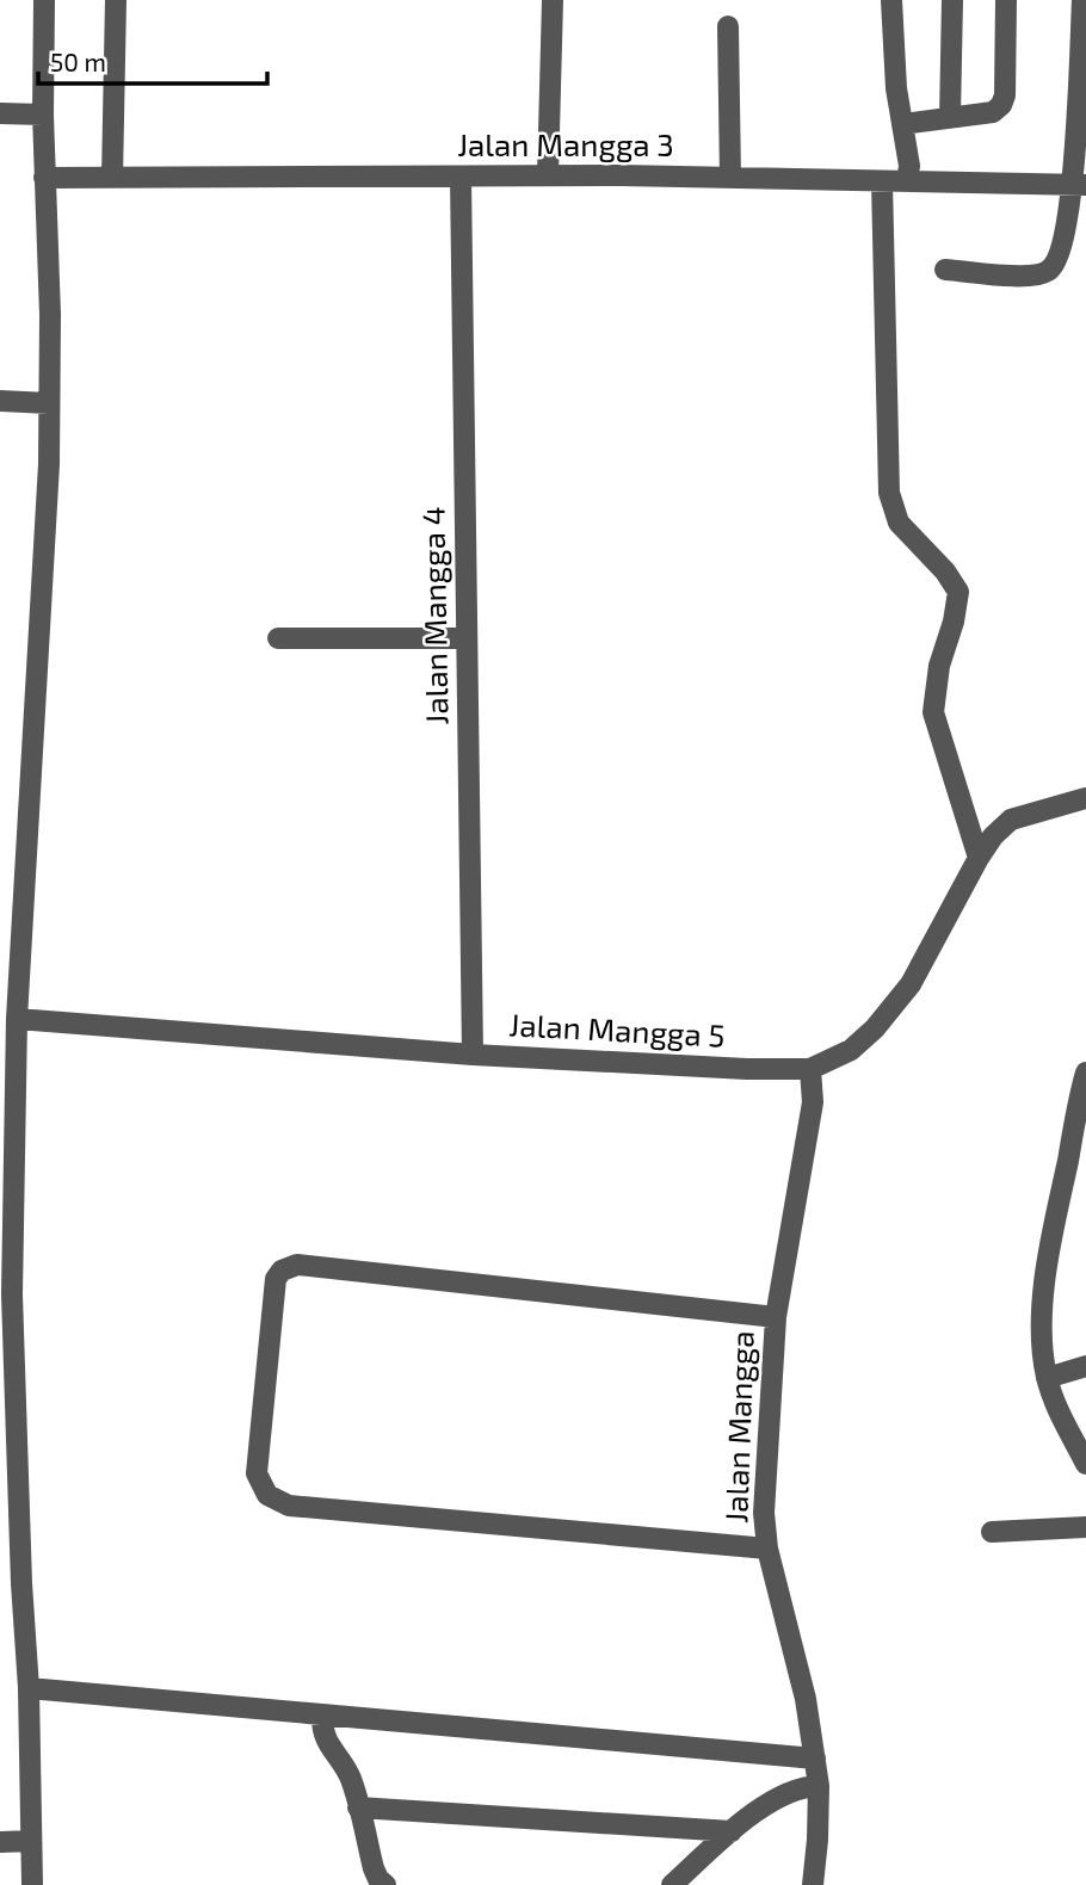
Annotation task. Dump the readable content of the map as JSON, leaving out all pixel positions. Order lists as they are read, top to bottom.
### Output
{
  "streets": {
    "street": [
      "Jalan Mangga 3",
      "Jalan Mangga 4",
      "Jalan Mangga 5",
      "Jalan Mangga"
    ]
  },
  "crossings": [
    ["Jalan Mangga 3", "Jalan Mangga 4"],
    ["Jalan Mangga 4", "Jalan Mangga 5"],
    ["Jalan Mangga 5", "Jalan Mangga"]
  ],
  "scale_bar": "50 m"
}
